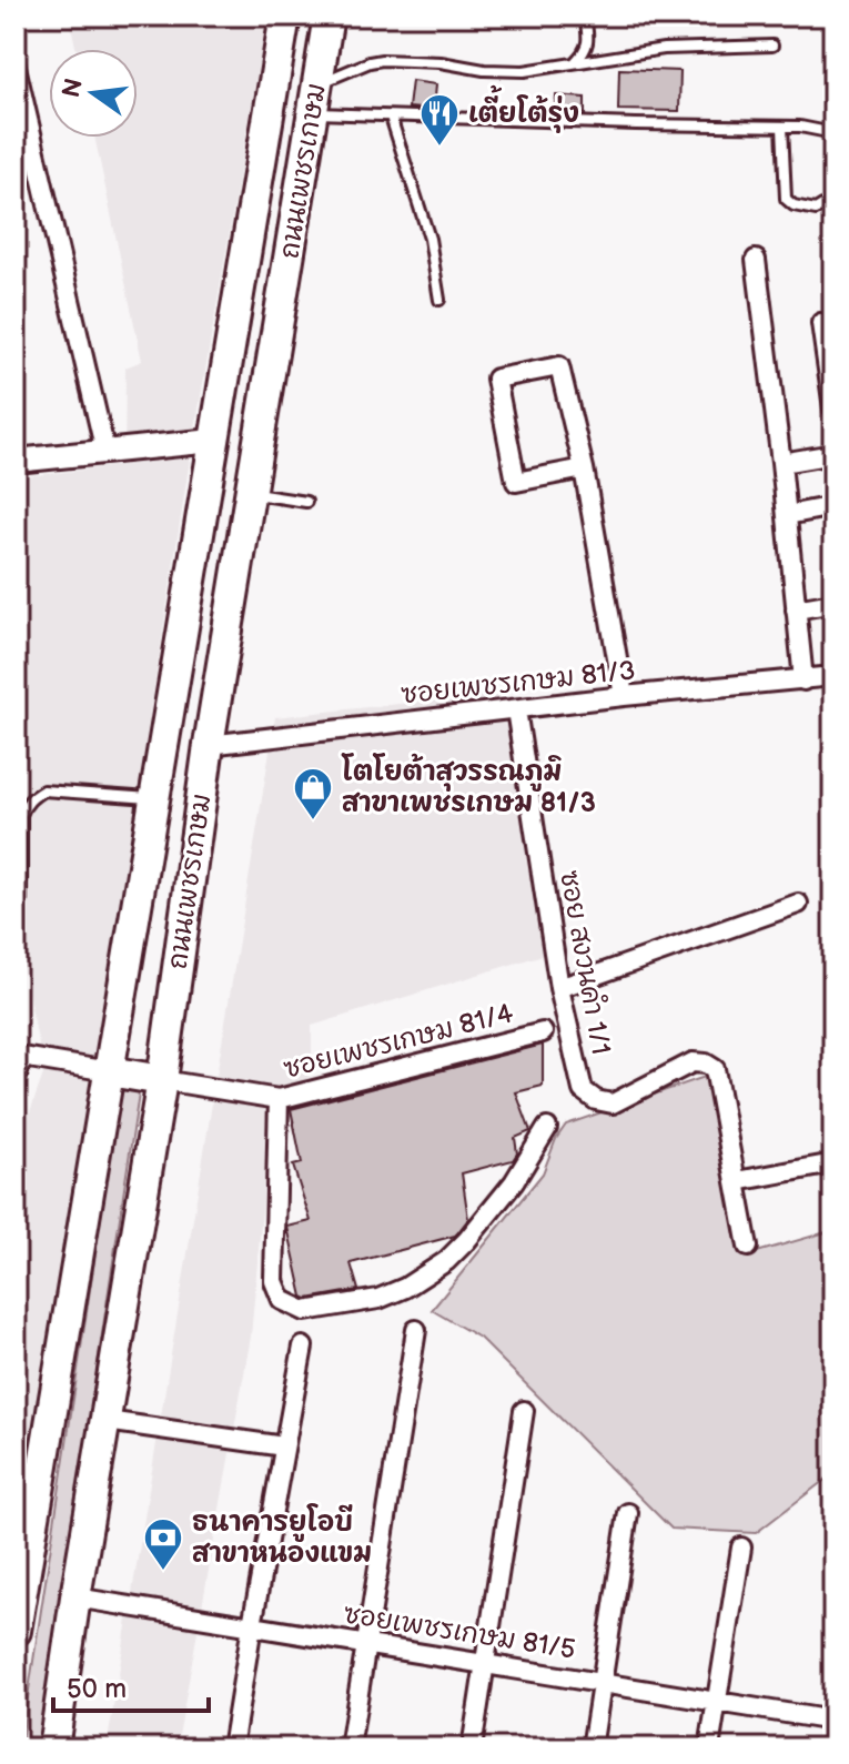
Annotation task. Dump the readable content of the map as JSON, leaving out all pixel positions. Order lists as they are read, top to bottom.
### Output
{
  "streets": {
    "main road": ["ถนนเพชรเกษม"],
    "street": [
      "ซอยเพชรเกษม 81/3",
      "ซอย สงวนคำ 1/1",
      "ซอยเพชรเกษม 81/4",
      "ซอยเพชรเกษม 81/5"
    ]
  },
  "crossings": [
    ["ถนนเพชรเกษม", "ซอยเพชรเกษม 81/3"],
    ["ถนนเพชรเกษม", "ซอยเพชรเกษม 81/4"],
    ["ถนนเพชรเกษม", "ซอยเพชรเกษม 81/5"],
    ["ซอยเพชรเกษม 81/3", "ซอย สงวนคำ 1/1"]
  ],
  "places": {
    "restaurant": ["เตี้ยโต้รุ่ง"],
    "shop": ["โตโยต้าสุวรรณภูมิ สาขาเพชรเกษม 81/3"],
    "bank": ["ธนาคารยูโอบี สาขาหนองแขม"]
  },
  "scale_bar": "50 m",
  "north": "left"
}
